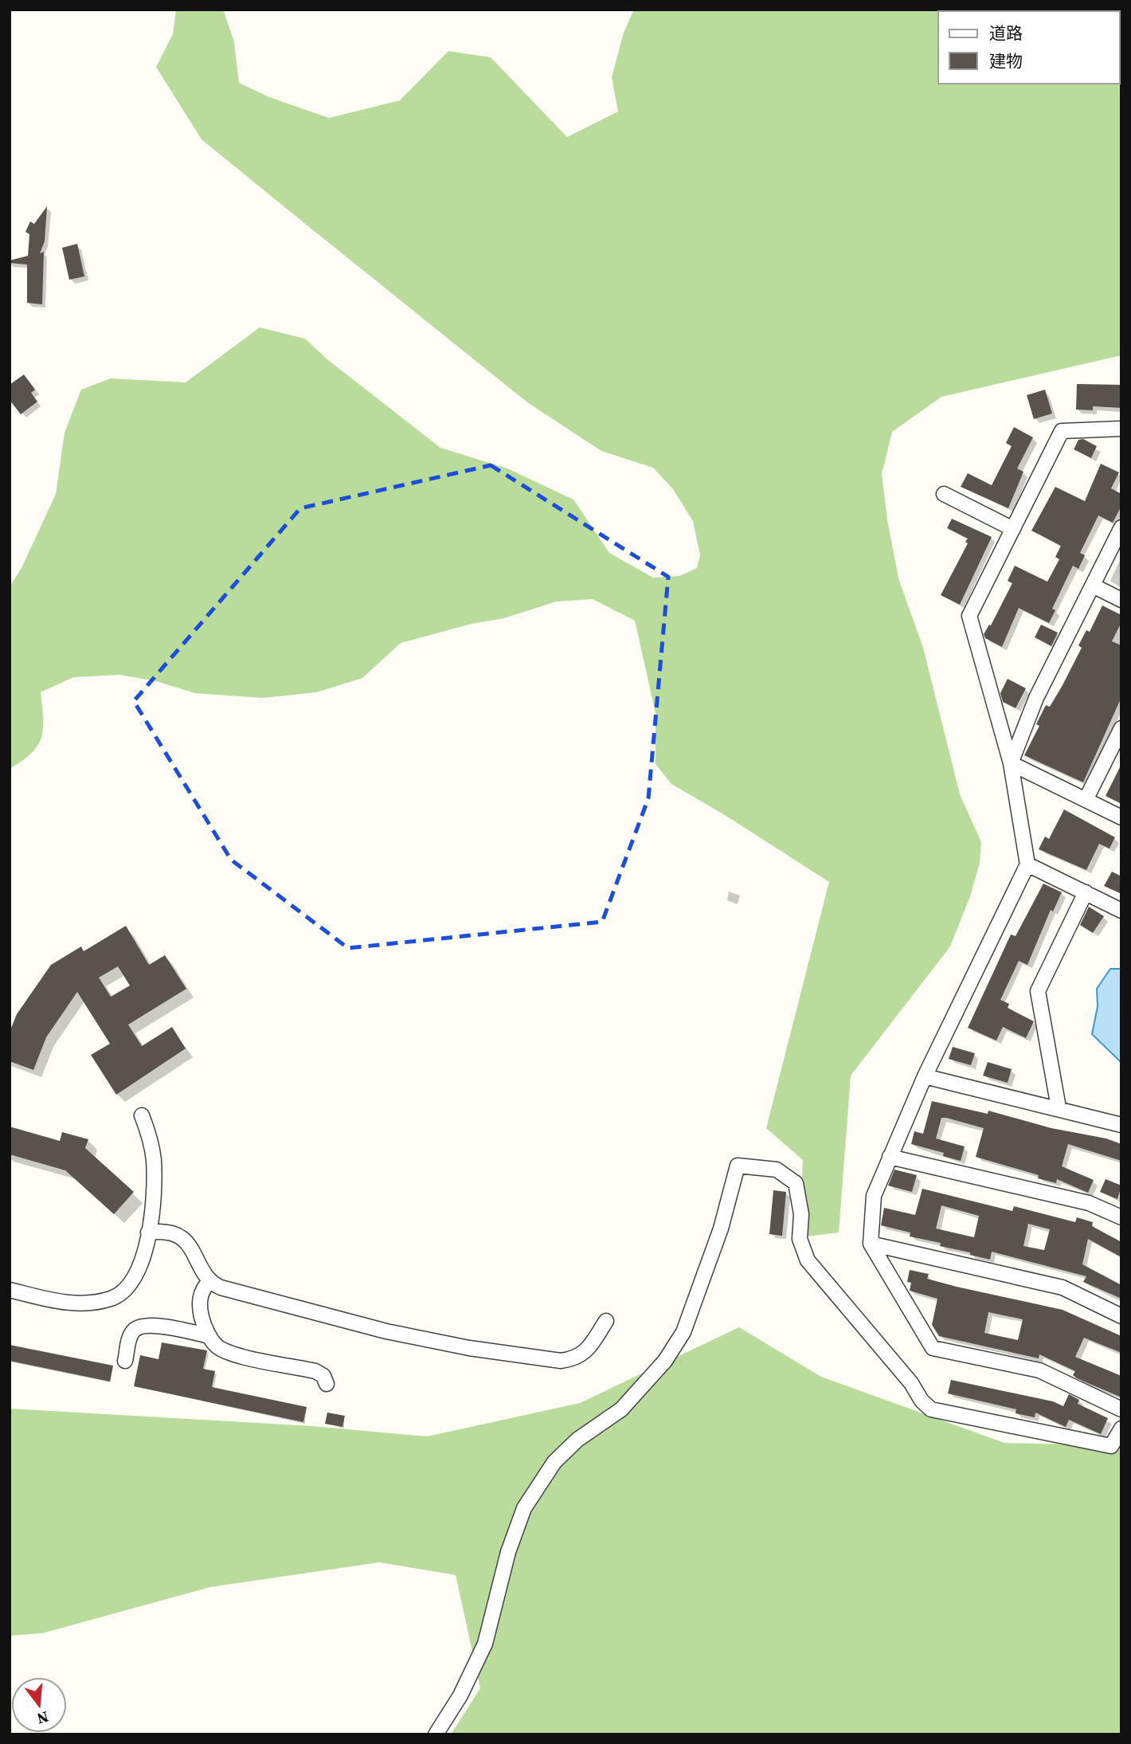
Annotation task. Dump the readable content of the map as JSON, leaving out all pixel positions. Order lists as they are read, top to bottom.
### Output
{
  "legend": ["道路", "建物"],
  "north": "bottom"
}
